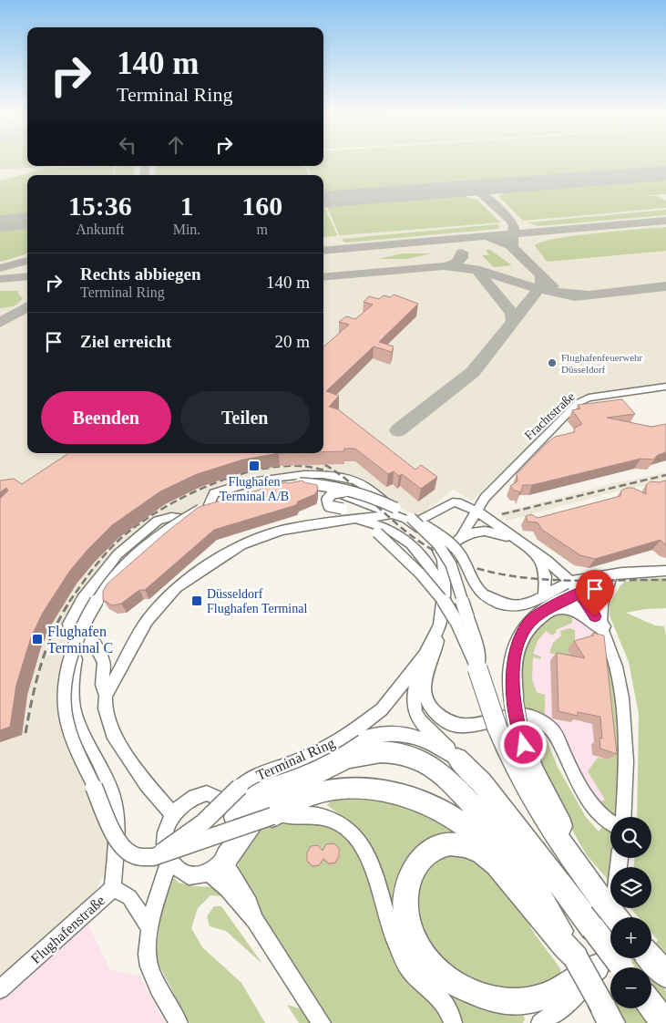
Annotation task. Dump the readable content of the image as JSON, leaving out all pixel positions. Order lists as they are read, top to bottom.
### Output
{
  "streets": {
    "street": ["Frachtstraße", "Terminal Ring", "Flughafenstraße"]
  },
  "places": {
    "other": ["Flughafenfeuerwehr Düsseldorf"],
    "transit": ["Flughafen Terminal A/B", "Düsseldorf Flughafen Terminal", "Flughafen Terminal C"]
  },
  "page": {
    "turn": ["140 m", "Terminal Ring"],
    "eta": [
      "15:36",
      "Ankunft",
      "1",
      "Min.",
      "160",
      "m"
    ],
    "list": [
      {
        "name": "Rechts abbiegen",
        "note": "Terminal Ring",
        "value": "140 m"
      },
      {
        "name": "Ziel erreicht",
        "value": "20 m"
      }
    ],
    "buttons": ["Beenden", "Teilen"],
    "map_buttons": ["+", "−"]
  }
}
